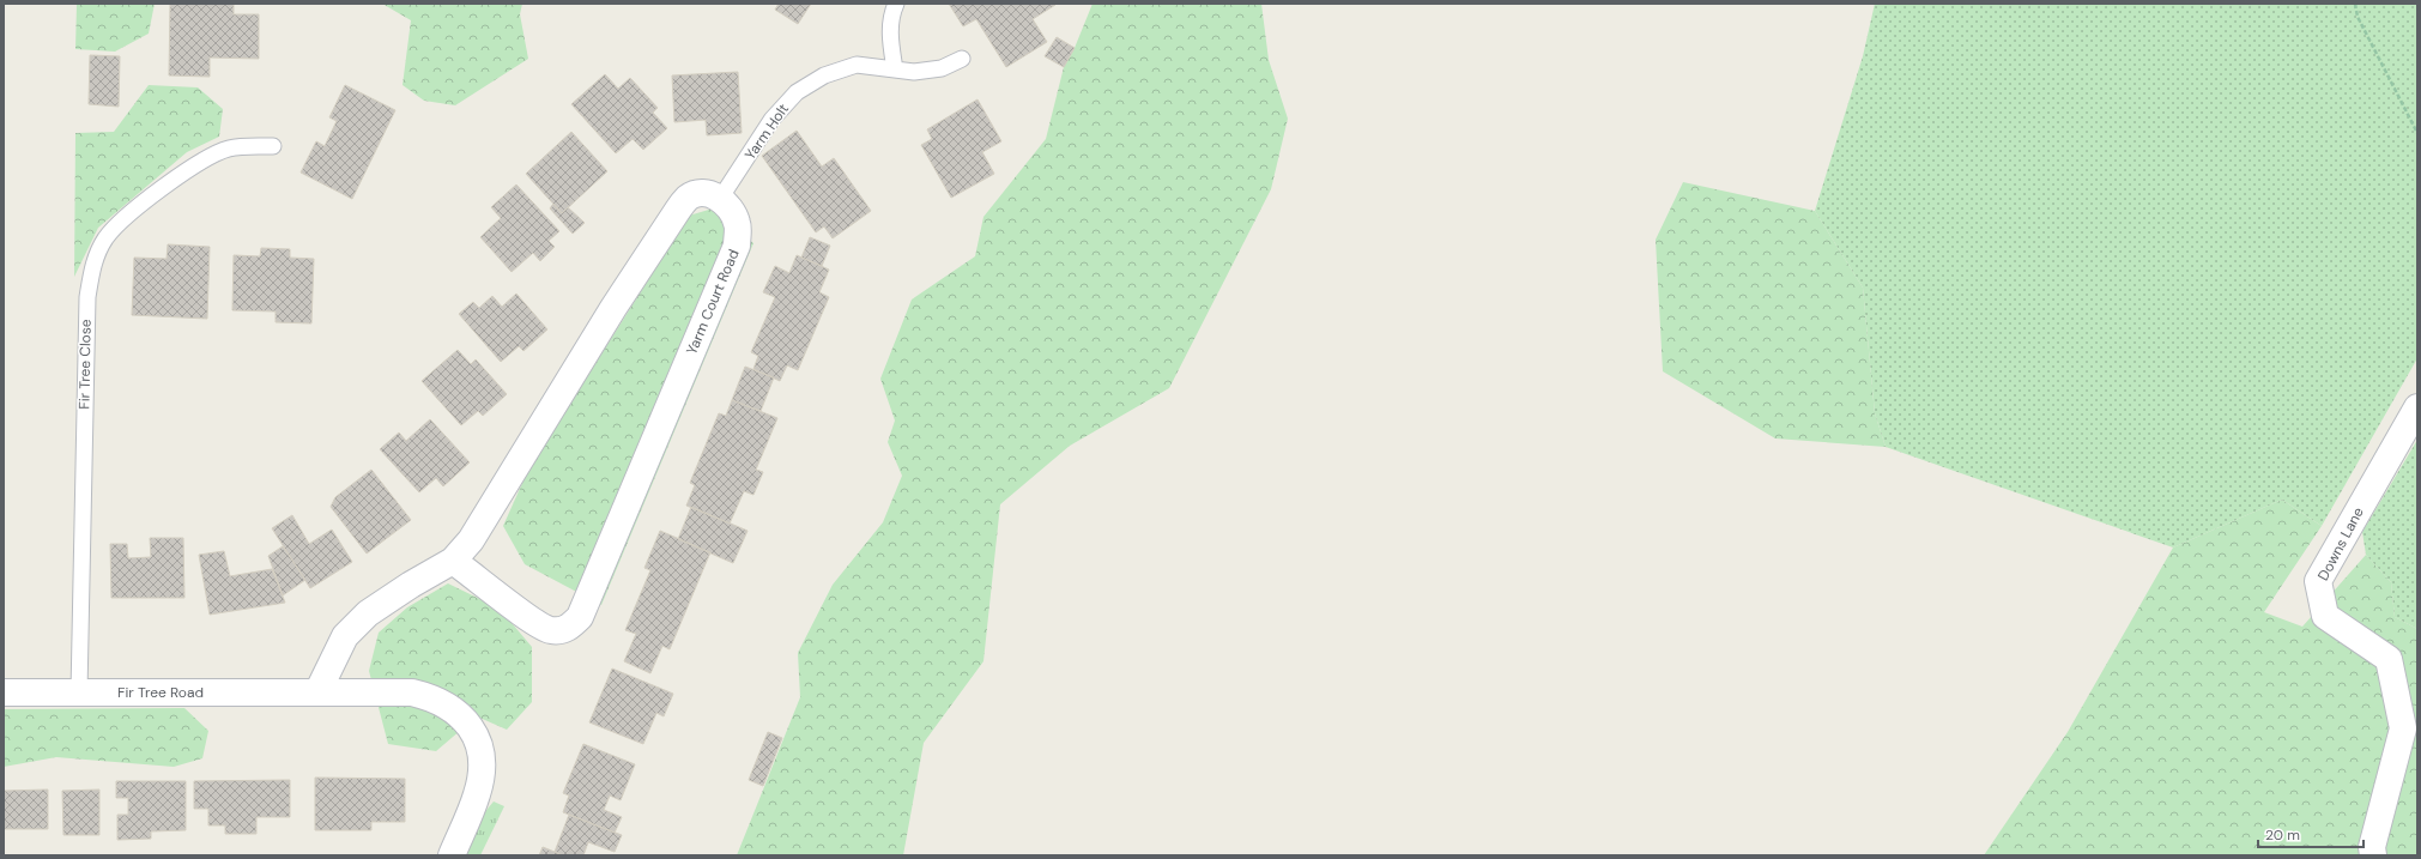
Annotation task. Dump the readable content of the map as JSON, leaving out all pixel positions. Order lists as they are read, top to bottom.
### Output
{
  "streets": {
    "street": ["Yarm Court Road", "Downs Lane", "Fir Tree Road"],
    "lane": ["Yarm Holt", "Fir Tree Close"]
  },
  "crossings": [
    ["Yarm Holt", "Yarm Court Road"],
    ["Fir Tree Close", "Fir Tree Road"]
  ],
  "scale_bar": "20 m"
}
